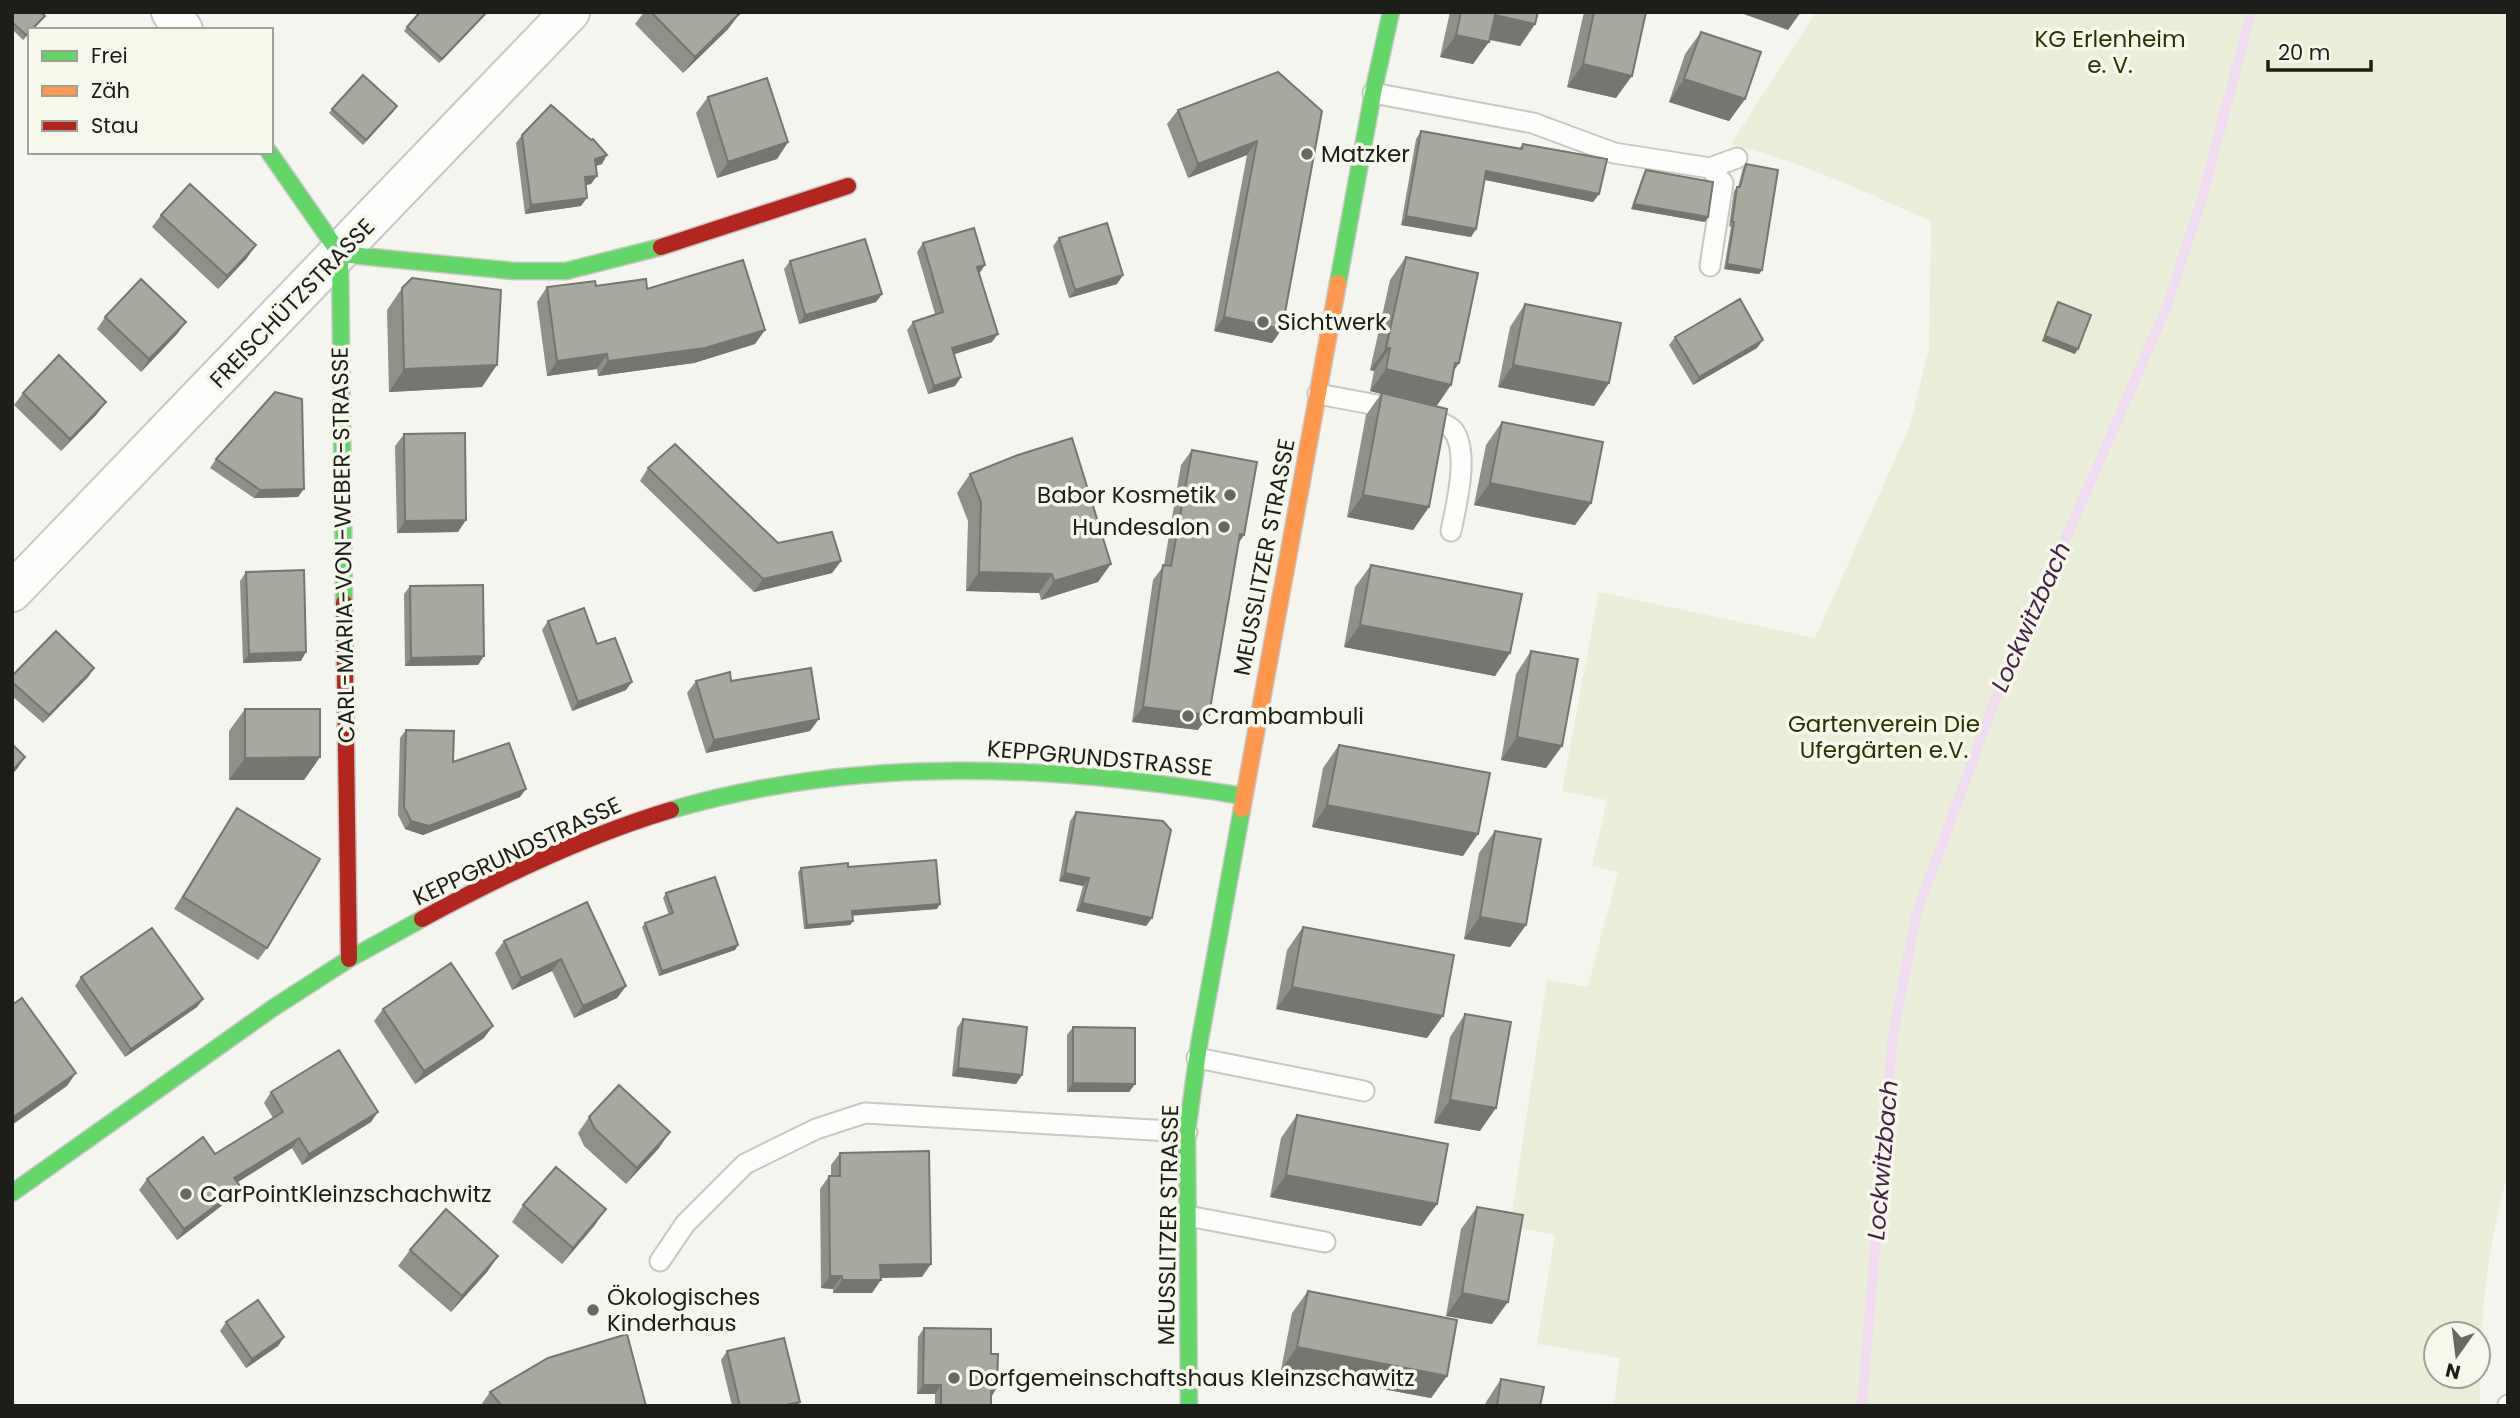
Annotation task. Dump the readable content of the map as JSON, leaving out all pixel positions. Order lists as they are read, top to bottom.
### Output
{
  "streets": {
    "street": [
      "FREISCHÜTZSTRASSE",
      "CARL-MARIA-VON-WEBER-STRASSE",
      "MEUSSLITZER STRASSE",
      "KEPPGRUNDSTRASSE"
    ]
  },
  "crossings": [
    ["FREISCHÜTZSTRASSE", "CARL-MARIA-VON-WEBER-STRASSE"],
    ["CARL-MARIA-VON-WEBER-STRASSE", "KEPPGRUNDSTRASSE"],
    ["MEUSSLITZER STRASSE", "KEPPGRUNDSTRASSE"]
  ],
  "water": ["Lockwitzbach"],
  "parks": ["KG Erlenheim e. V.", "Gartenverein Die Ufergärten e.V."],
  "places": [
    "Matzker",
    "Sichtwerk",
    "Babor Kosmetik",
    "Hundesalon",
    "Crambambuli",
    "CarPointKleinzschachwitz",
    "Ökologisches Kinderhaus",
    "Dorfgemeinschaftshaus Kleinzschawitz"
  ],
  "legend": ["Frei", "Zäh", "Stau"],
  "scale_bar": "20 m",
  "north": "bottom"
}
